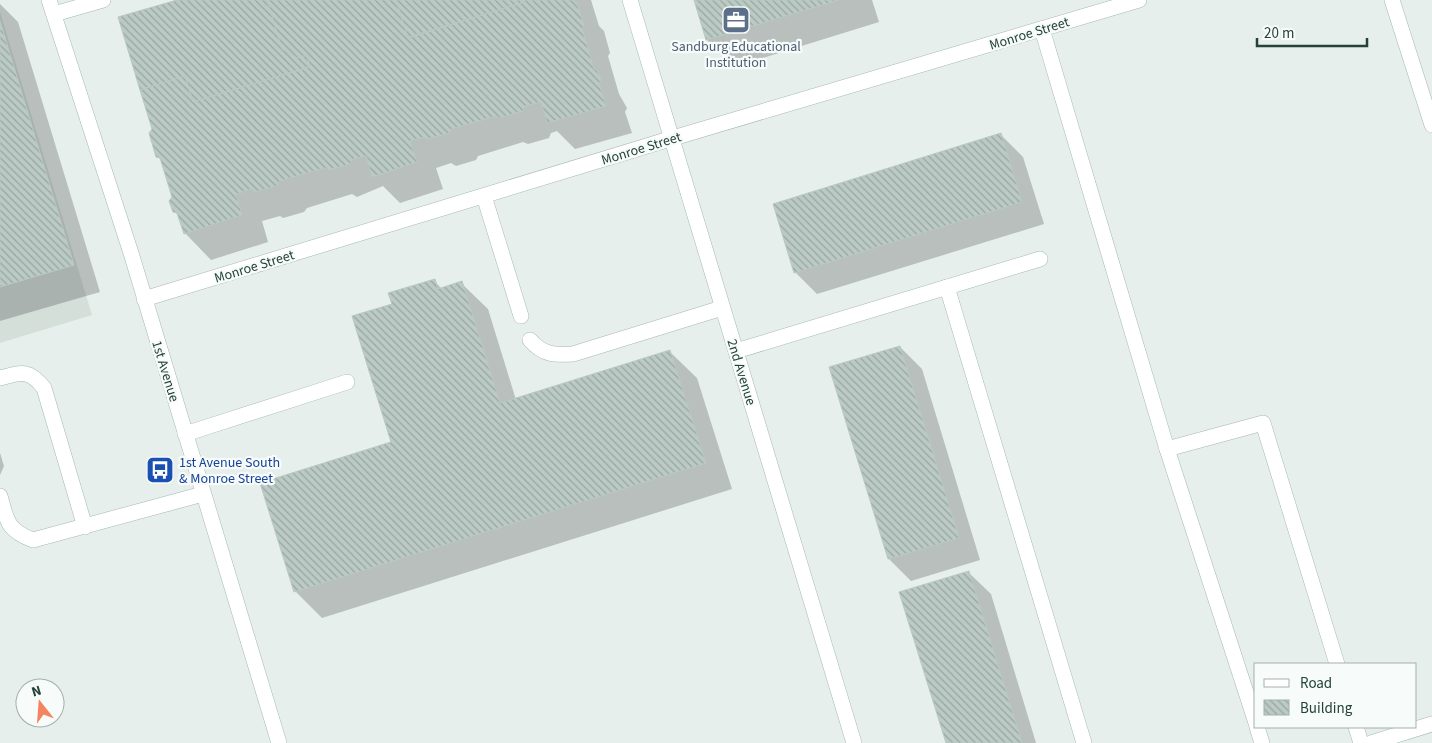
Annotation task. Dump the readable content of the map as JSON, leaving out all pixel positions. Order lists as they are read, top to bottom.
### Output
{
  "streets": {
    "street": ["Monroe Street", "1st Avenue", "2nd Avenue"]
  },
  "crossings": [
    ["Monroe Street", "1st Avenue"],
    ["Monroe Street", "2nd Avenue"]
  ],
  "places": {
    "office": ["Sandburg Educational Institution"],
    "bus stop": ["1st Avenue South & Monroe Street"]
  },
  "legend": ["Road", "Building"],
  "scale_bar": "20 m",
  "north": "top"
}
